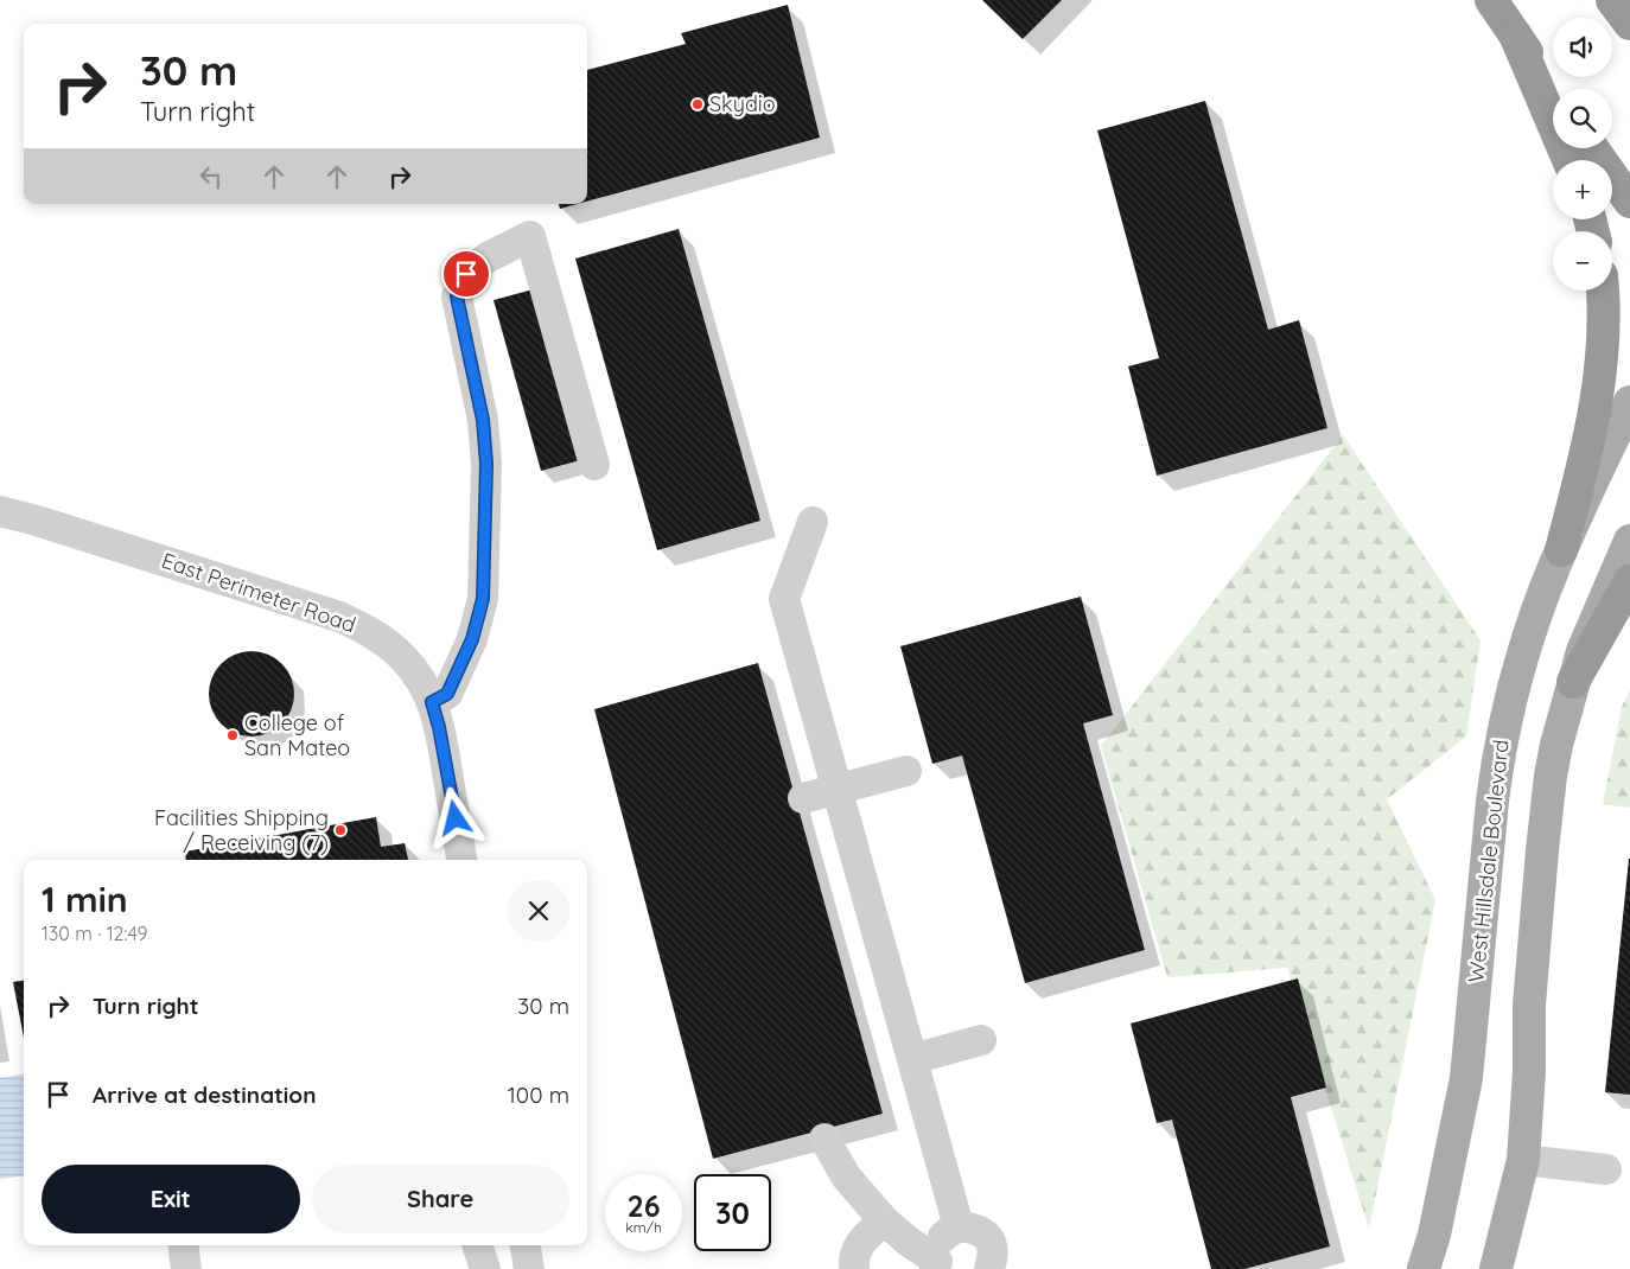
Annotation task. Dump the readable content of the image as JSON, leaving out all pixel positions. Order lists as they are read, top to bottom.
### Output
{
  "streets": {
    "main road": ["West Hillsdale Boulevard"],
    "street": ["East Perimeter Road"]
  },
  "places": ["Skydio", "College of San Mateo", "Facilities Shipping / Receiving (7)"],
  "page": {
    "map_buttons": ["+", "−"],
    "turn": ["30 m", "Turn right"],
    "heading": ["1 min", "130 m · 12:49"],
    "list": [
      {
        "name": "Turn right",
        "value": "30 m"
      },
      {
        "name": "Arrive at destination",
        "value": "100 m"
      }
    ],
    "buttons": ["Exit", "Share"],
    "speed": "26 km/h",
    "limit": "30"
  }
}
